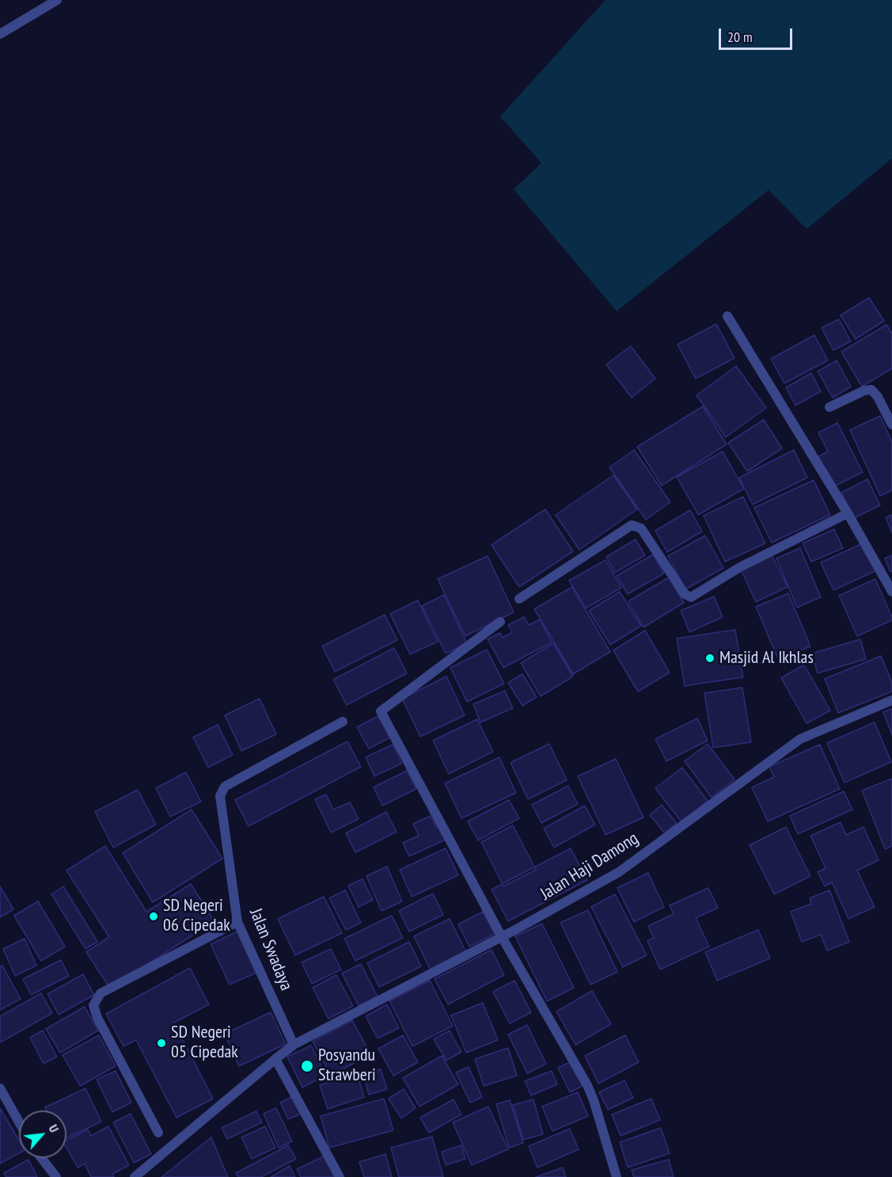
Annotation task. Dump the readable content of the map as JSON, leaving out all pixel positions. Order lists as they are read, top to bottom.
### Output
{
  "streets": {
    "street": ["Jalan Haji Damong", "Jalan Swadaya"]
  },
  "crossings": [
    ["Jalan Haji Damong", "Jalan Swadaya"]
  ],
  "places": [
    "Masjid Al Ikhlas",
    "SD Negeri 06 Cipedak",
    "SD Negeri 05 Cipedak",
    "Posyandu Strawberi"
  ],
  "scale_bar": "20 m",
  "north": "top right"
}
